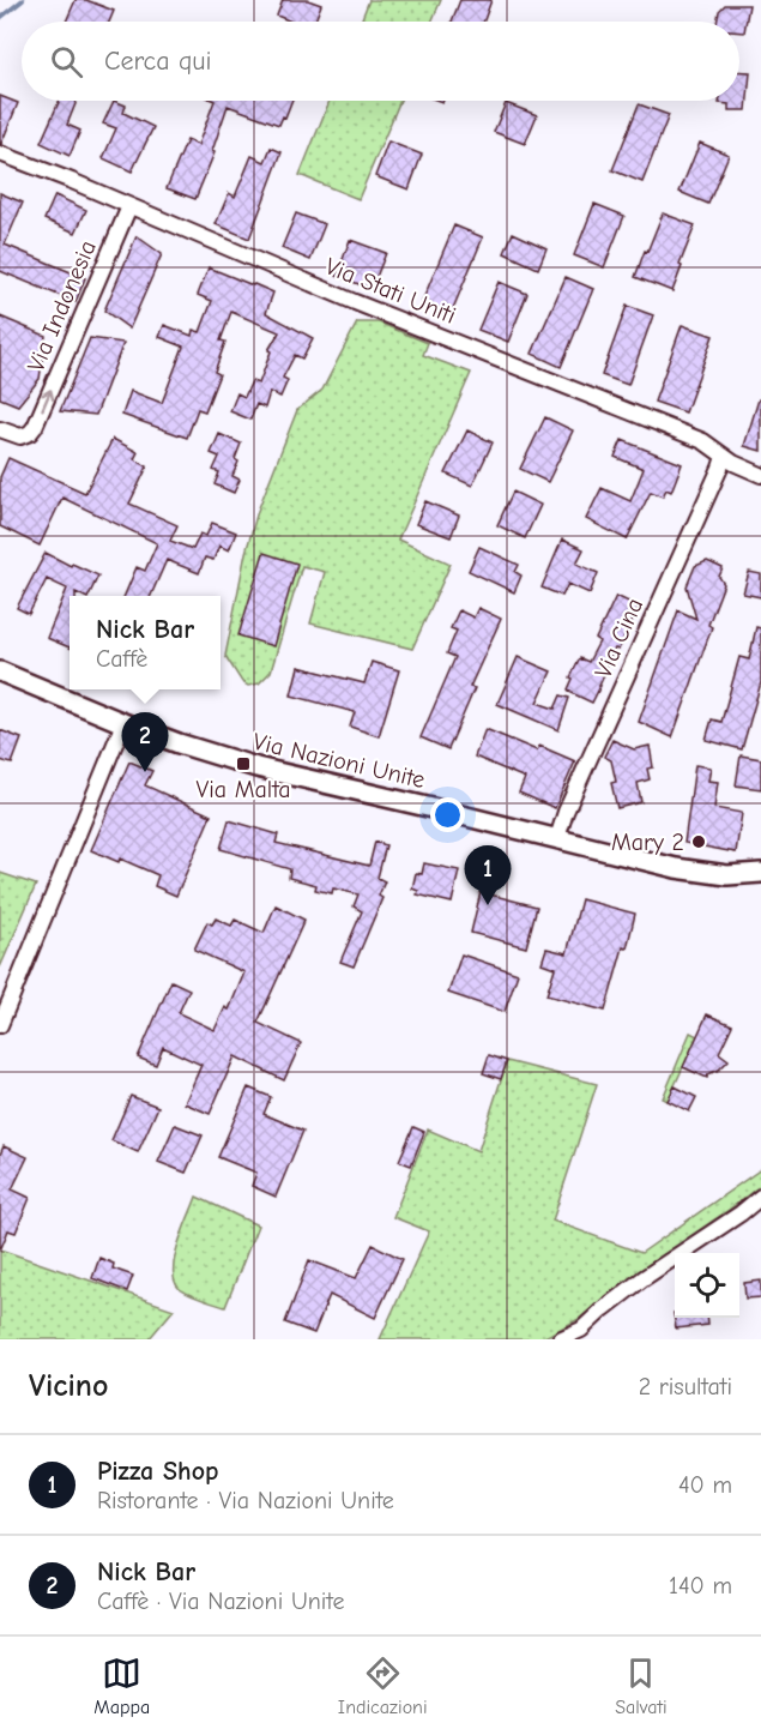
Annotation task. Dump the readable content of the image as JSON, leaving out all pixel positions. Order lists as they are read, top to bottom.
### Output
{
  "streets": {
    "street": [
      "Via Stati Uniti",
      "Via Indonesia",
      "Via Cina",
      "Via Nazioni Unite"
    ]
  },
  "crossings": [
    ["Via Stati Uniti", "Via Indonesia"],
    ["Via Stati Uniti", "Via Cina"],
    ["Via Cina", "Via Nazioni Unite"]
  ],
  "one_way": ["Via Indonesia"],
  "places": {
    "transit": ["Via Malta"],
    "other": ["Mary 2"]
  },
  "page": {
    "search": "Cerca qui",
    "popup": ["Nick Bar", "Caffè"],
    "pins": ["2", "1"],
    "heading": ["Vicino", "2 risultati"],
    "list": [
      {
        "mark": "1",
        "name": "Pizza Shop",
        "note": "Ristorante · Via Nazioni Unite",
        "value": "40 m"
      },
      {
        "mark": "2",
        "name": "Nick Bar",
        "note": "Caffè · Via Nazioni Unite",
        "value": "140 m"
      }
    ],
    "nav": ["Mappa", "Indicazioni", "Salvati"]
  }
}
